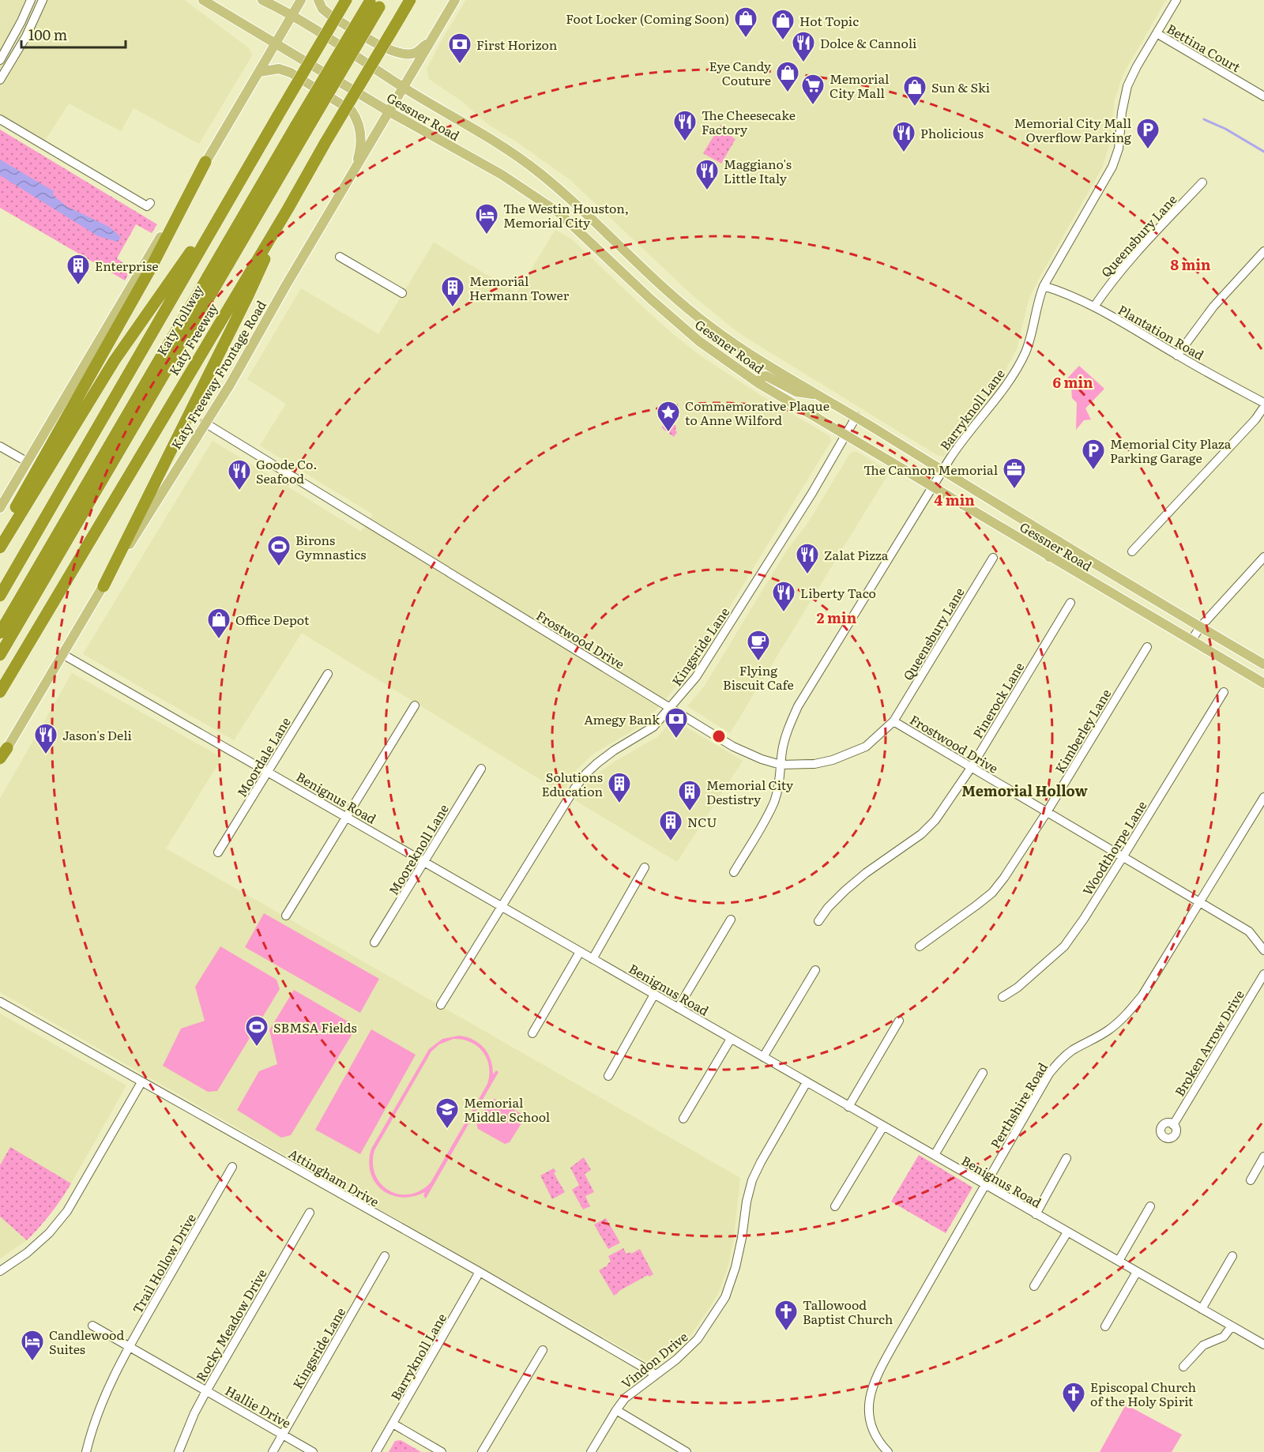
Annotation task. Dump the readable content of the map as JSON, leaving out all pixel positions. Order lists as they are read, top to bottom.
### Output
{
  "streets": {
    "highway": ["Katy Tollway", "Katy Freeway"],
    "main road": ["Gessner Road", "Katy Freeway Frontage Road"],
    "street": [
      "Bettina Court",
      "Queensbury Lane",
      "Plantation Road",
      "Barryknoll Lane",
      "Frostwood Drive",
      "Kingsride Lane",
      "Pinerock Lane",
      "Kimberley Lane",
      "Moordale Lane",
      "Benignus Road",
      "Woodthorpe Lane",
      "Mooreknoll Lane",
      "Broken Arrow Drive",
      "Perthshire Road",
      "Attingham Drive",
      "Trail Hollow Drive",
      "Rocky Meadow Drive",
      "Vindon Drive",
      "Hallie Drive"
    ]
  },
  "crossings": [
    ["Bettina Court", "Barryknoll Lane"],
    ["Gessner Road", "Katy Freeway Frontage Road"],
    ["Gessner Road", "Barryknoll Lane"],
    ["Gessner Road", "Kingsride Lane"],
    ["Queensbury Lane", "Plantation Road"],
    ["Queensbury Lane", "Frostwood Drive"],
    ["Plantation Road", "Barryknoll Lane"],
    ["Katy Freeway Frontage Road", "Frostwood Drive"],
    ["Katy Freeway Frontage Road", "Benignus Road"],
    ["Barryknoll Lane", "Frostwood Drive"],
    ["Barryknoll Lane", "Attingham Drive"],
    ["Frostwood Drive", "Kingsride Lane"],
    ["Frostwood Drive", "Pinerock Lane"],
    ["Frostwood Drive", "Kimberley Lane"],
    ["Frostwood Drive", "Woodthorpe Lane"],
    ["Frostwood Drive", "Perthshire Road"],
    ["Kingsride Lane", "Benignus Road"],
    ["Kingsride Lane", "Hallie Drive"],
    ["Moordale Lane", "Benignus Road"],
    ["Benignus Road", "Mooreknoll Lane"],
    ["Benignus Road", "Perthshire Road"],
    ["Benignus Road", "Vindon Drive"],
    ["Attingham Drive", "Vindon Drive"],
    ["Trail Hollow Drive", "Hallie Drive"],
    ["Rocky Meadow Drive", "Hallie Drive"]
  ],
  "districts": ["Memorial Hollow"],
  "places": {
    "shop": [
      "Foot Locker (Coming Soon)",
      "Hot Topic",
      "Eye Candy Couture",
      "Sun & Ski",
      "Office Depot"
    ],
    "restaurant": [
      "Dolce & Cannoli",
      "The Cheesecake Factory",
      "Pholicious",
      "Maggiano's Little Italy",
      "Goode Co. Seafood",
      "Zalat Pizza",
      "Liberty Taco",
      "Jason's Deli"
    ],
    "bank": ["First Horizon", "Amegy Bank"],
    "supermarket": ["Memorial City Mall"],
    "parking": ["Memorial City Mall Overflow Parking", "Memorial City Plaza Parking Garage"],
    "hotel": ["The Westin Houston, Memorial City", "Candlewood Suites"],
    "building": [
      "Enterprise",
      "Memorial Hermann Tower",
      "Solutions Education",
      "Memorial City Destistry",
      "NCU"
    ],
    "place": ["Commemorative Plaque to Anne Wilford"],
    "office": ["The Cannon Memorial"],
    "sports": ["Birons Gymnastics", "SBMSA Fields"],
    "cafe": ["Flying Biscuit Cafe"],
    "school or university": ["Memorial Middle School"],
    "church": ["Tallowood Baptist Church", "Episcopal Church of the Holy Spirit"]
  },
  "scale_bar": "100 m",
  "rings": [
    "8 min",
    "6 min",
    "4 min",
    "2 min"
  ]
}
